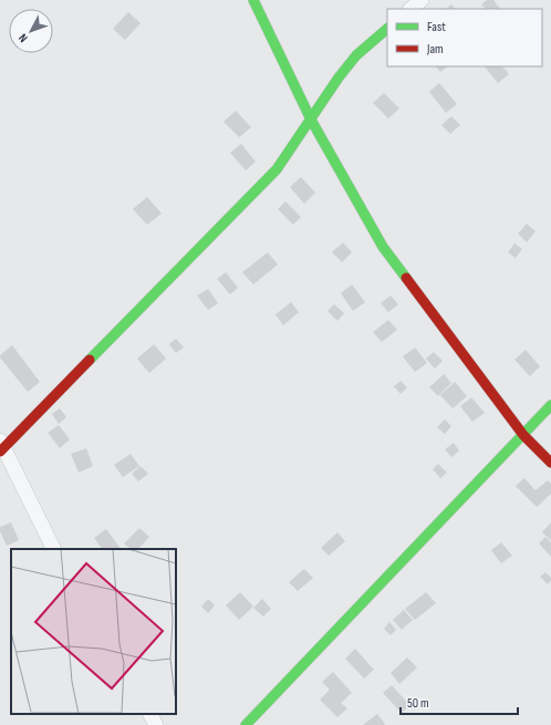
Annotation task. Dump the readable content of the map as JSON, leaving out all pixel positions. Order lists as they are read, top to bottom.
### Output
{
  "legend": ["Fast", "Jam"],
  "scale_bar": "50 m",
  "north": "bottom left"
}
